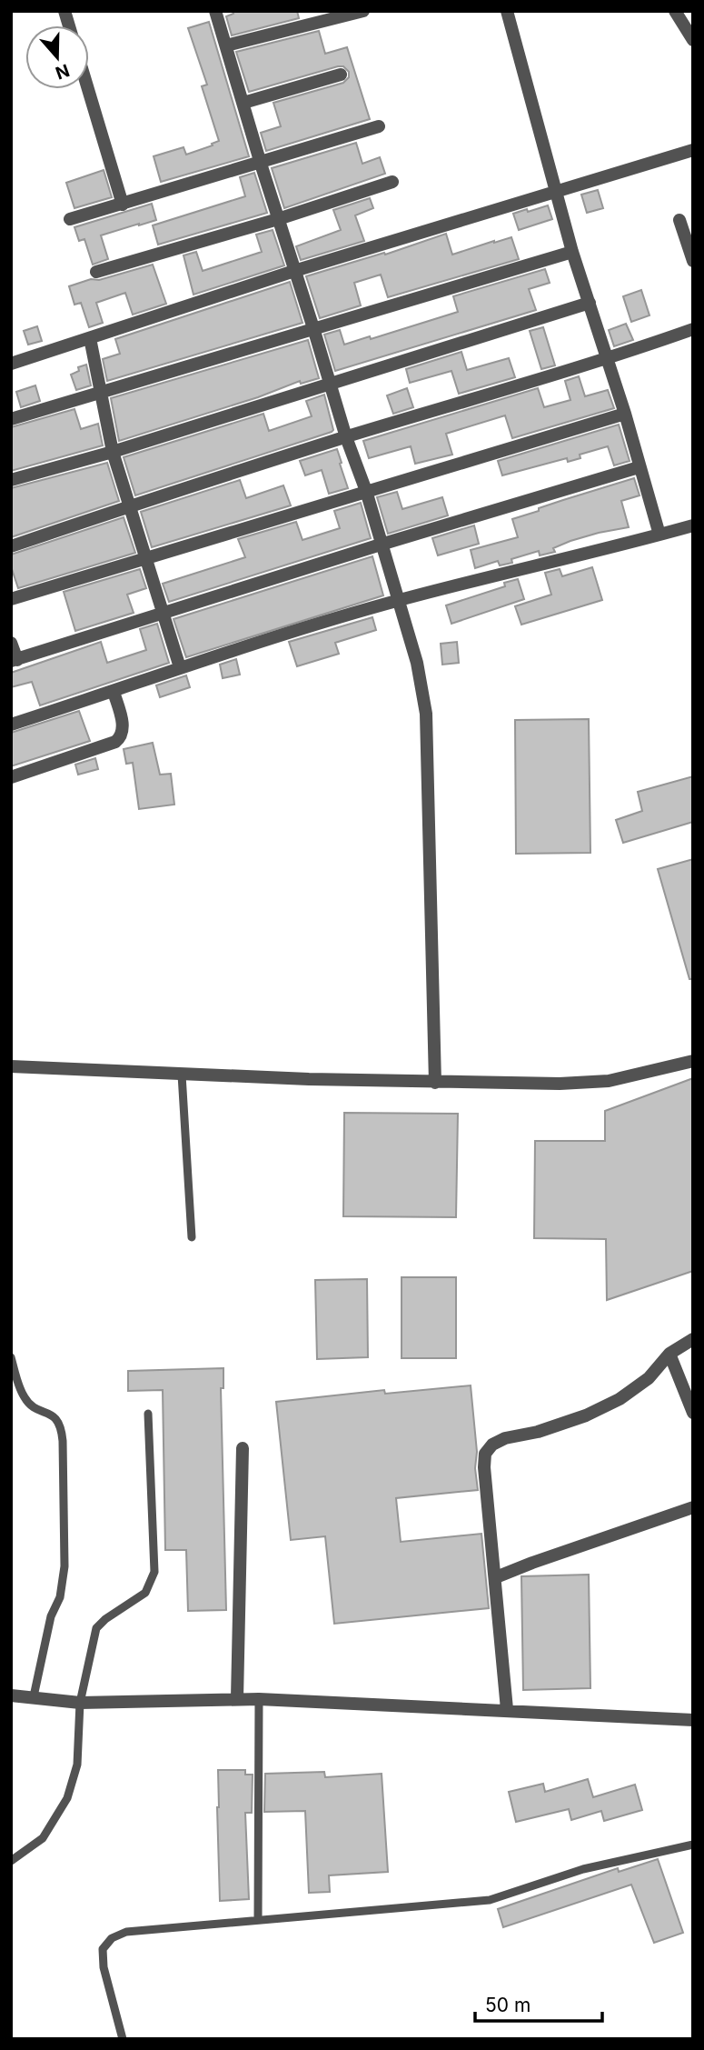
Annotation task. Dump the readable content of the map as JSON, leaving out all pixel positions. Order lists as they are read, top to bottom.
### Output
{
  "scale_bar": "50 m",
  "north": "bottom"
}
